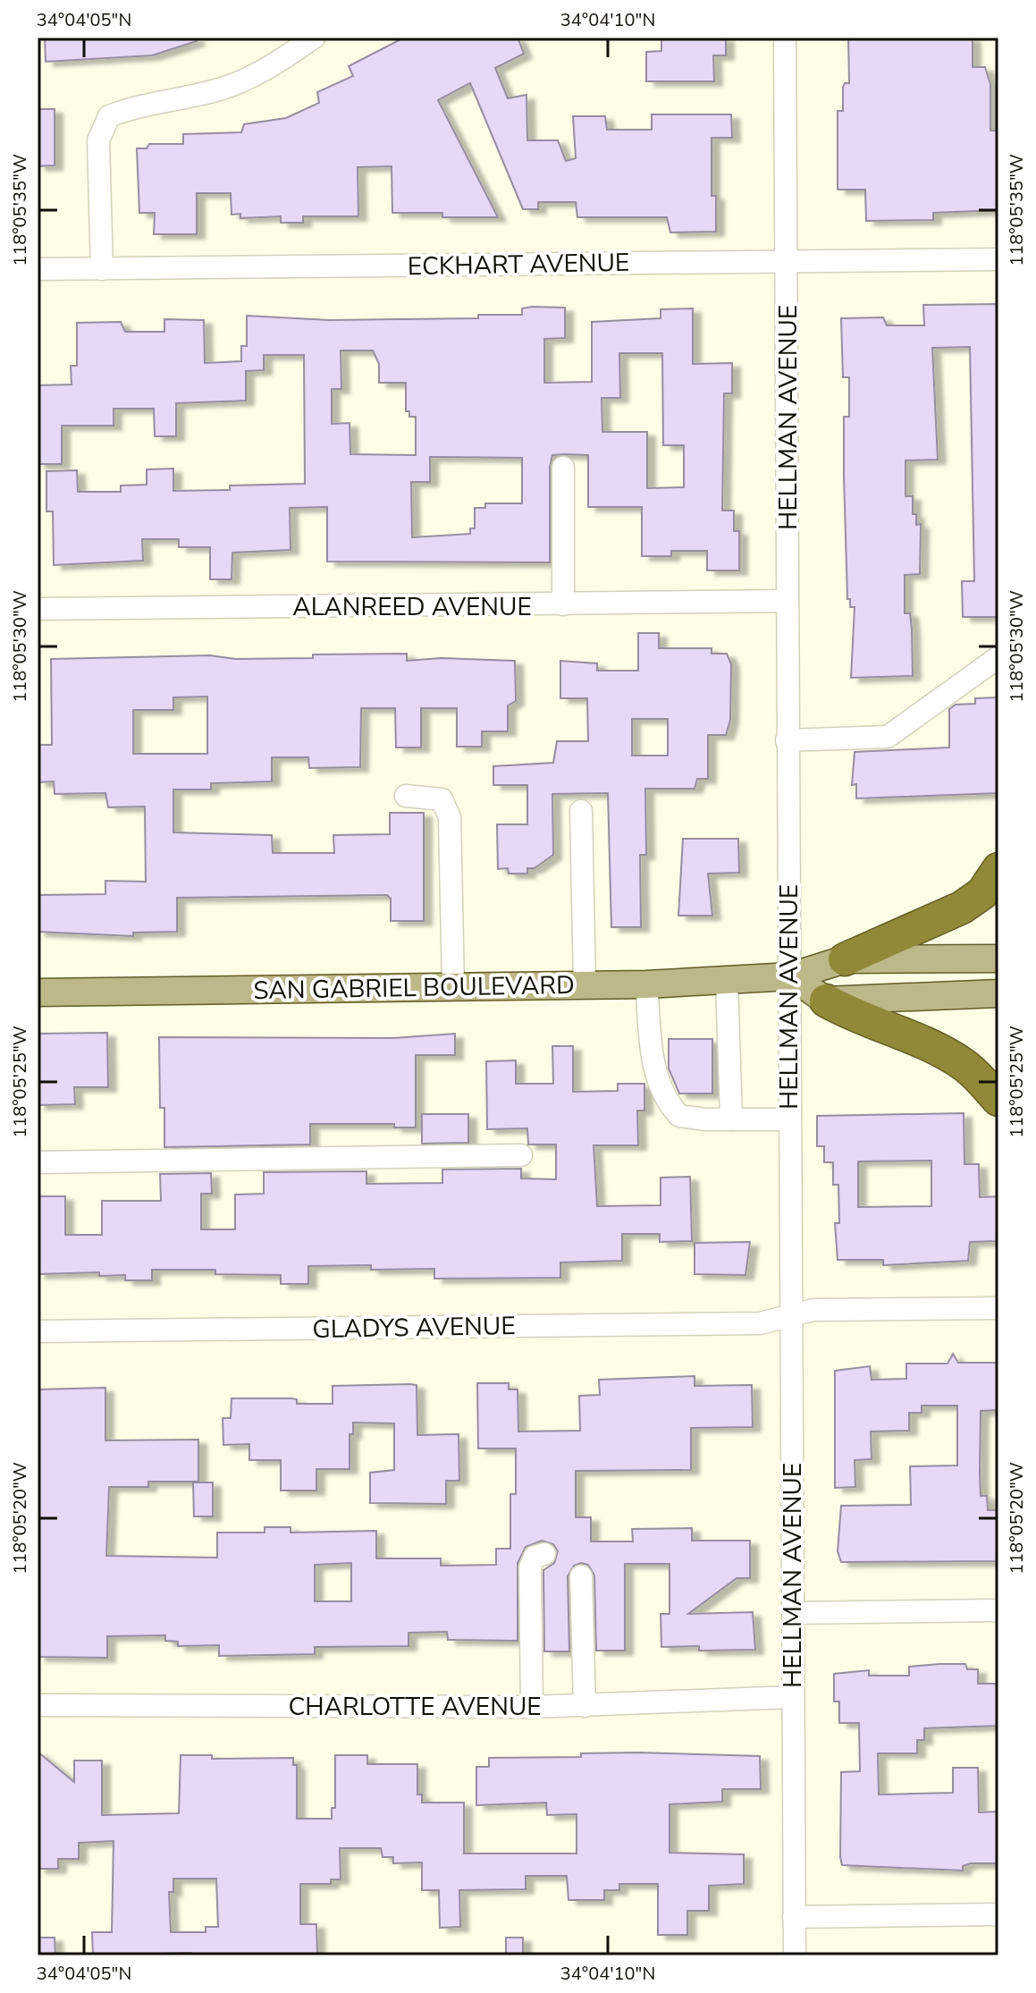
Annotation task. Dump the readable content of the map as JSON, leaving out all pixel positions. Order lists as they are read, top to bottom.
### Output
{
  "streets": {
    "main road": ["SAN GABRIEL BOULEVARD"],
    "street": [
      "ECKHART AVENUE",
      "HELLMAN AVENUE",
      "ALANREED AVENUE",
      "GLADYS AVENUE",
      "CHARLOTTE AVENUE"
    ]
  },
  "crossings": [
    ["ECKHART AVENUE", "HELLMAN AVENUE"],
    ["HELLMAN AVENUE", "ALANREED AVENUE"],
    ["HELLMAN AVENUE", "SAN GABRIEL BOULEVARD"],
    ["HELLMAN AVENUE", "GLADYS AVENUE"],
    ["HELLMAN AVENUE", "CHARLOTTE AVENUE"]
  ],
  "coordinates": [
    "34°04'05\"N",
    "34°04'10\"N",
    "118°05'35\"W",
    "118°05'30\"W",
    "118°05'25\"W",
    "118°05'20\"W"
  ]
}
